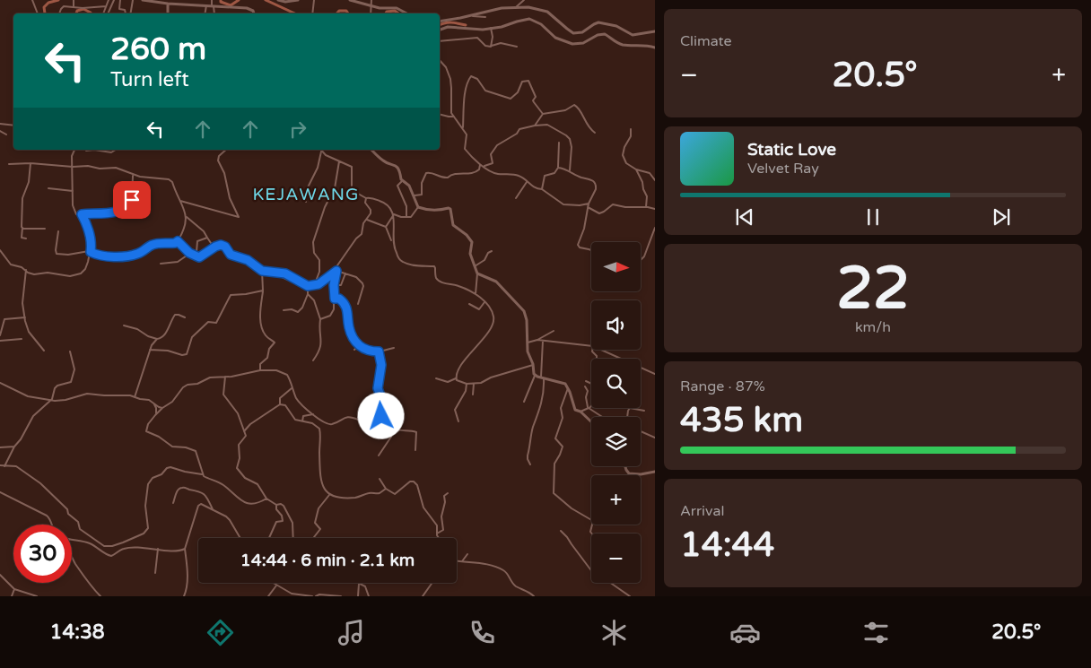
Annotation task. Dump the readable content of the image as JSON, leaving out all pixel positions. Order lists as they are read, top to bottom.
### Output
{
  "districts": ["KEJAWANG"],
  "north": "right",
  "page": {
    "tile": [
      "Climate",
      ["22", "km/h"],
      ["Range · 87%", "435 km"],
      ["Arrival", "14:44"]
    ],
    "turn": ["260 m", "Turn left"],
    "heat": ["−", "20.5°", "+"],
    "song": ["Static Love", "Velvet Ray"],
    "map_buttons": ["+", "−"],
    "limit": "30",
    "trip": "14:44 · 6 min · 2.1 km",
    "tabs": ["14:38", "20.5°"]
  }
}
